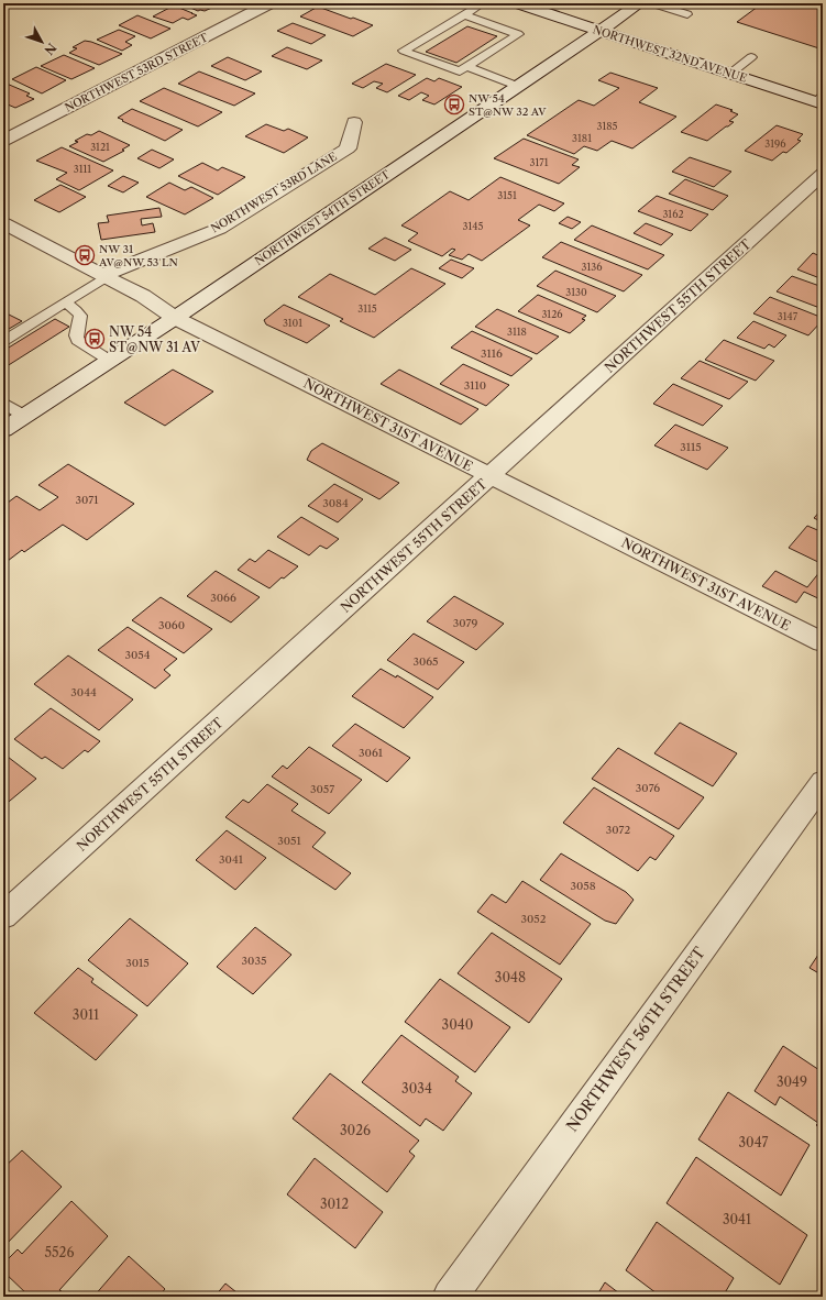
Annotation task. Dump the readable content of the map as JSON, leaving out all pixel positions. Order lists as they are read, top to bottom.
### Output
{
  "streets": {
    "street": [
      "NORTHWEST 32ND AVENUE",
      "NORTHWEST 53RD STREET",
      "NORTHWEST 53RD LANE",
      "NORTHWEST 54TH STREET",
      "NORTHWEST 55TH STREET",
      "NORTHWEST 31ST AVENUE",
      "NORTHWEST 56TH STREET"
    ]
  },
  "crossings": [
    ["NORTHWEST 32ND AVENUE", "NORTHWEST 54TH STREET"],
    ["NORTHWEST 53RD LANE", "NORTHWEST 31ST AVENUE"],
    ["NORTHWEST 54TH STREET", "NORTHWEST 31ST AVENUE"],
    ["NORTHWEST 55TH STREET", "NORTHWEST 31ST AVENUE"]
  ],
  "places": {
    "bus stop": ["NW 54 ST@NW 32 AV", "NW 31 AV@NW 53 LN", "NW 54 ST@NW 31 AV"]
  },
  "house_numbers": [
    "3185",
    "3181",
    "3196",
    "3121",
    "3171",
    "3111",
    "3151",
    "3162",
    "3145",
    "3136",
    "3130",
    "3115",
    "3126",
    "3147",
    "3101",
    "3118",
    "3116",
    "3110",
    "3115",
    "3071",
    "3084",
    "3066",
    "3079",
    "3060",
    "3054",
    "3065",
    "3044",
    "3061",
    "3076",
    "3057",
    "3072",
    "3051",
    "3041",
    "3058",
    "3052",
    "3035",
    "3015",
    "3048",
    "3011",
    "3040",
    "3049",
    "3034",
    "3026",
    "3047",
    "3012",
    "3041",
    "5526"
  ],
  "north": "bottom right"
}
